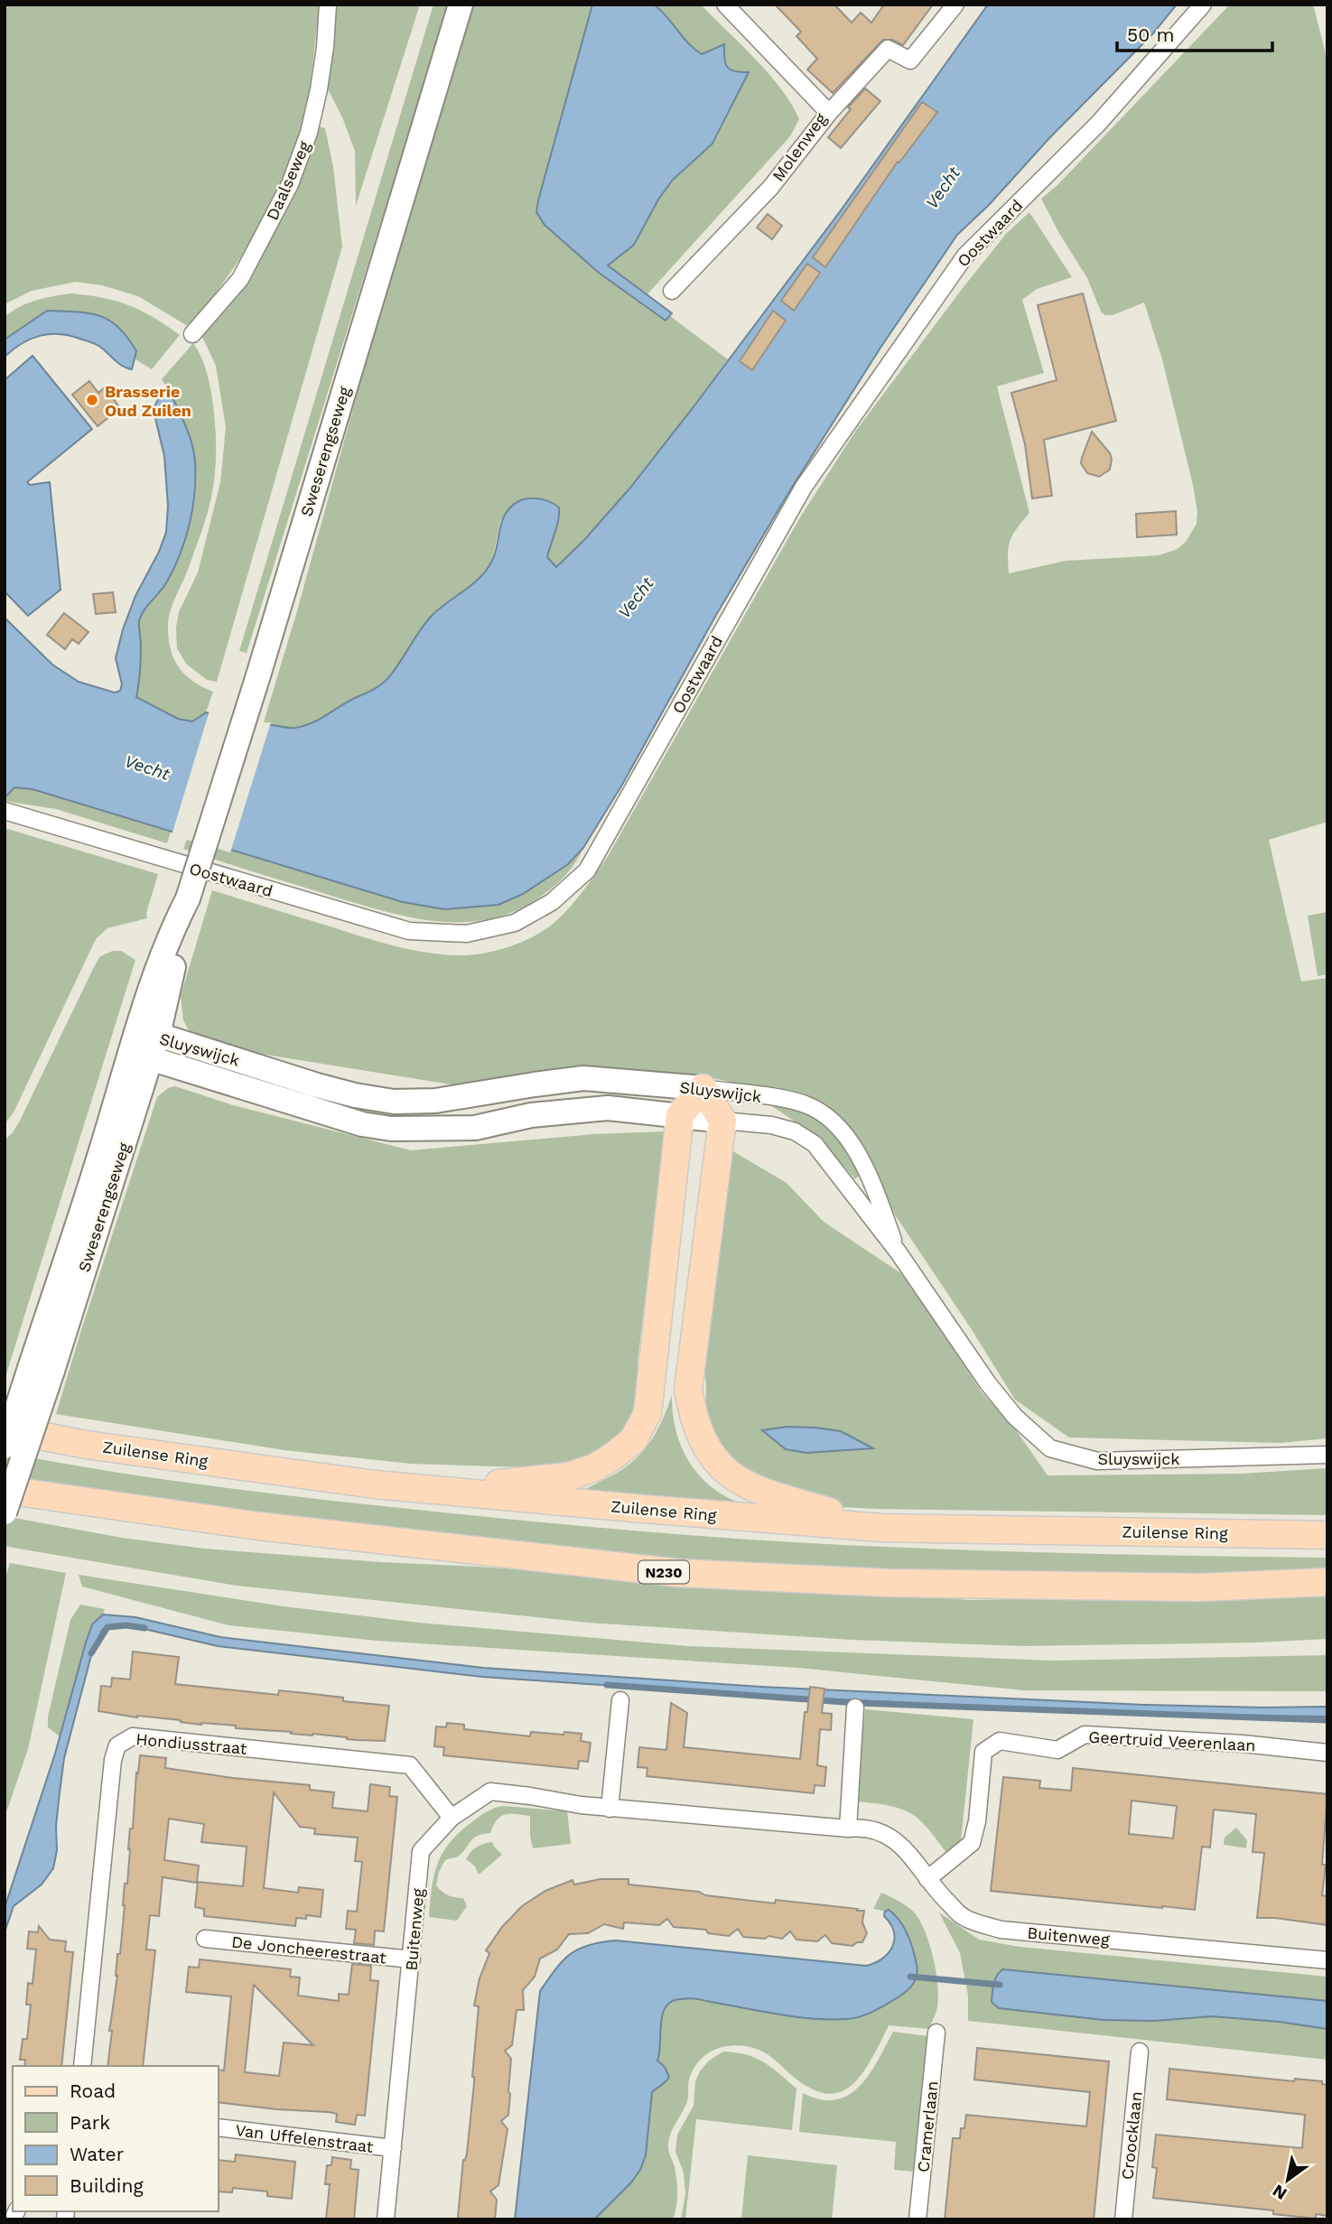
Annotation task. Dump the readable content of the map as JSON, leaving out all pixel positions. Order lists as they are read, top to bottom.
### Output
{
  "streets": {
    "main road": [
      "Sweserengseweg",
      "Sluyswijck",
      "Zuilense Ring",
      "N230"
    ],
    "street": [
      "Molenweg",
      "Daalseweg",
      "Oostwaard",
      "Geertruid Veerenlaan",
      "Hondiusstraat",
      "Buitenweg",
      "De Joncheerestraat",
      "Cramerlaan",
      "Croocklaan",
      "Van Uffelenstraat"
    ]
  },
  "crossings": [
    ["Sweserengseweg", "Sluyswijck"],
    ["Geertruid Veerenlaan", "Buitenweg"],
    ["Hondiusstraat", "Buitenweg"],
    ["Buitenweg", "De Joncheerestraat"],
    ["Buitenweg", "Van Uffelenstraat"]
  ],
  "water": ["Vecht"],
  "places": ["Brasserie Oud Zuilen"],
  "legend": [
    "Road",
    "Park",
    "Water",
    "Building"
  ],
  "scale_bar": "50 m",
  "north": "bottom left"
}
